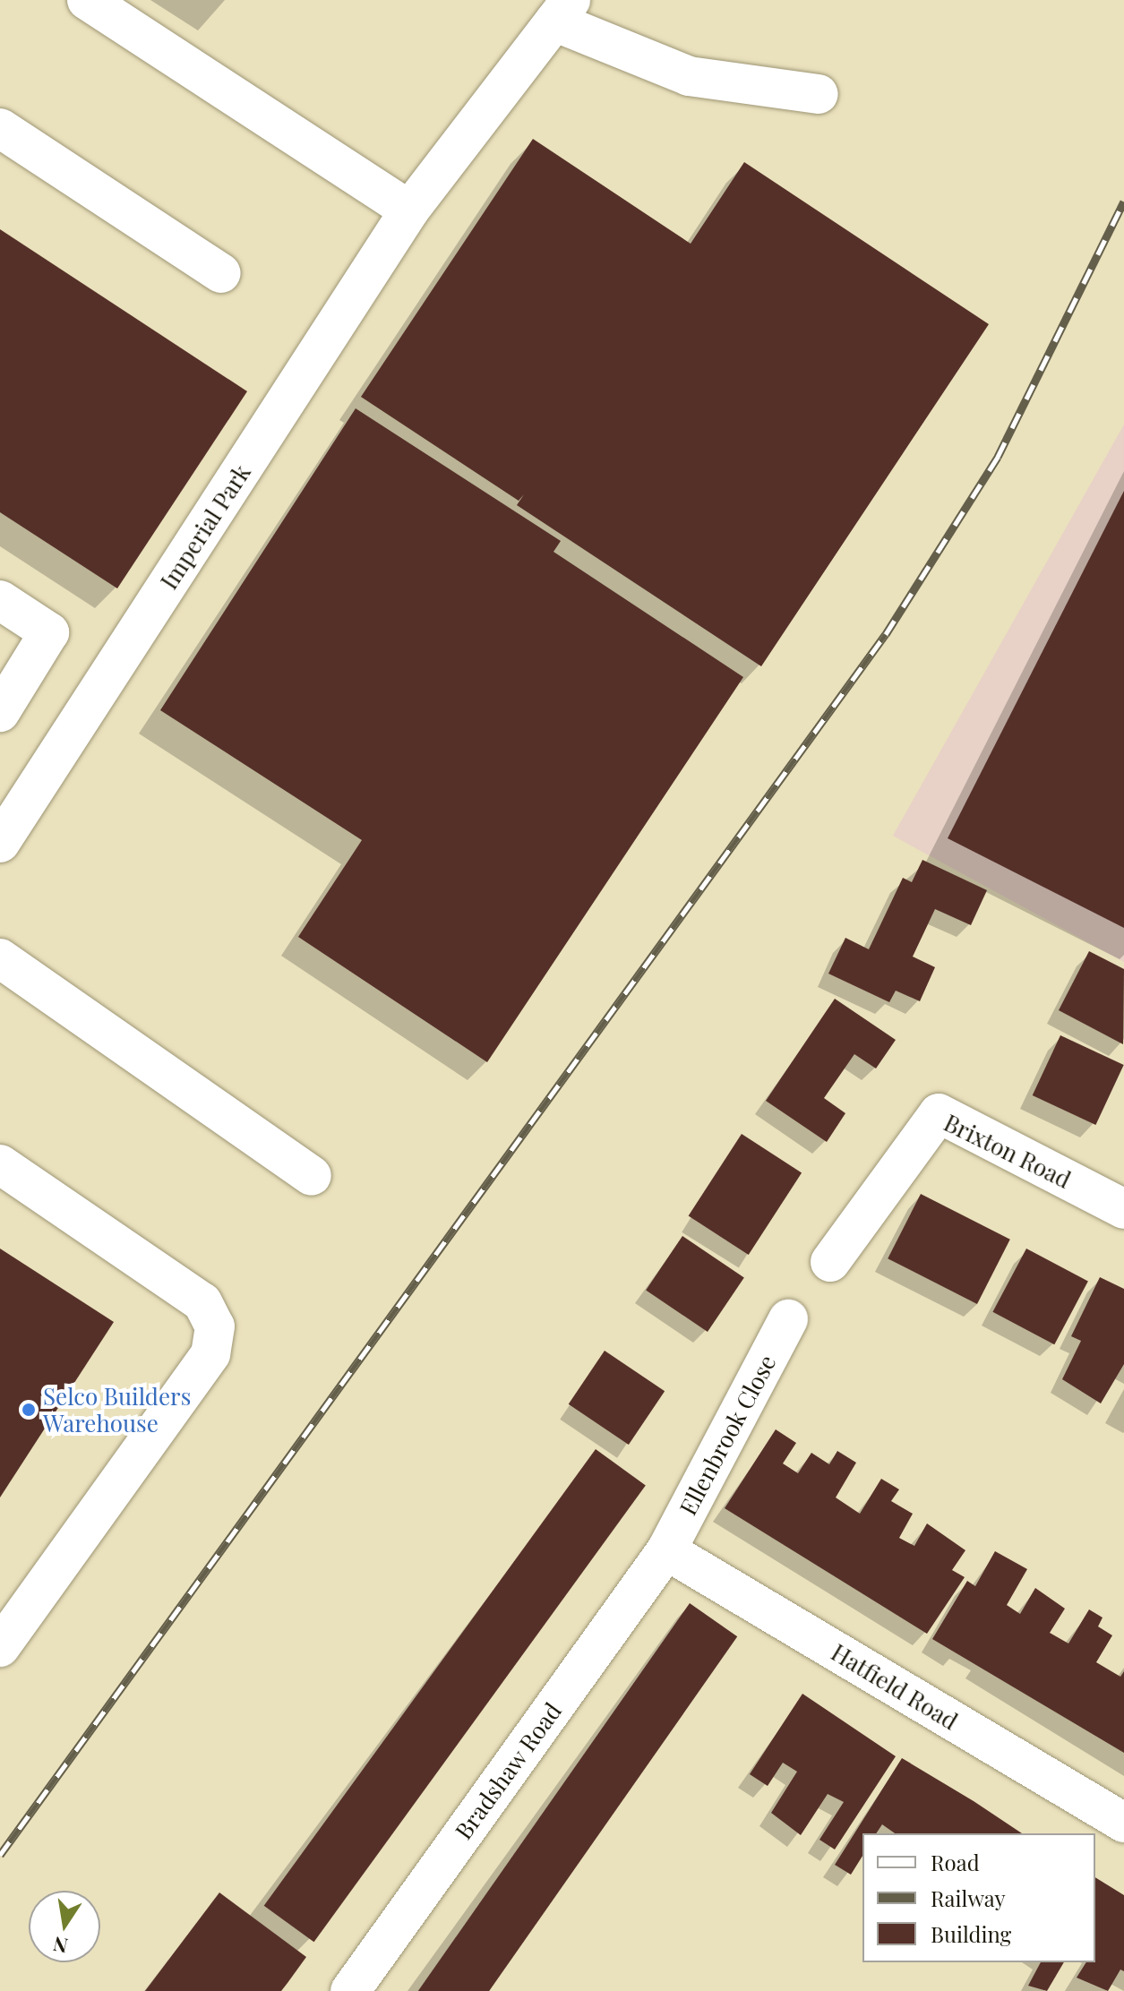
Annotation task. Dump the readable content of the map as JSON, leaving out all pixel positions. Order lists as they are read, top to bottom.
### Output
{
  "streets": {
    "street": [
      "Imperial Park",
      "Brixton Road",
      "Ellenbrook Close",
      "Hatfield Road",
      "Bradshaw Road"
    ]
  },
  "crossings": [
    ["Ellenbrook Close", "Hatfield Road"],
    ["Ellenbrook Close", "Bradshaw Road"],
    ["Hatfield Road", "Bradshaw Road"]
  ],
  "places": ["Selco Builders Warehouse"],
  "legend": ["Road", "Railway", "Building"],
  "north": "bottom"
}
